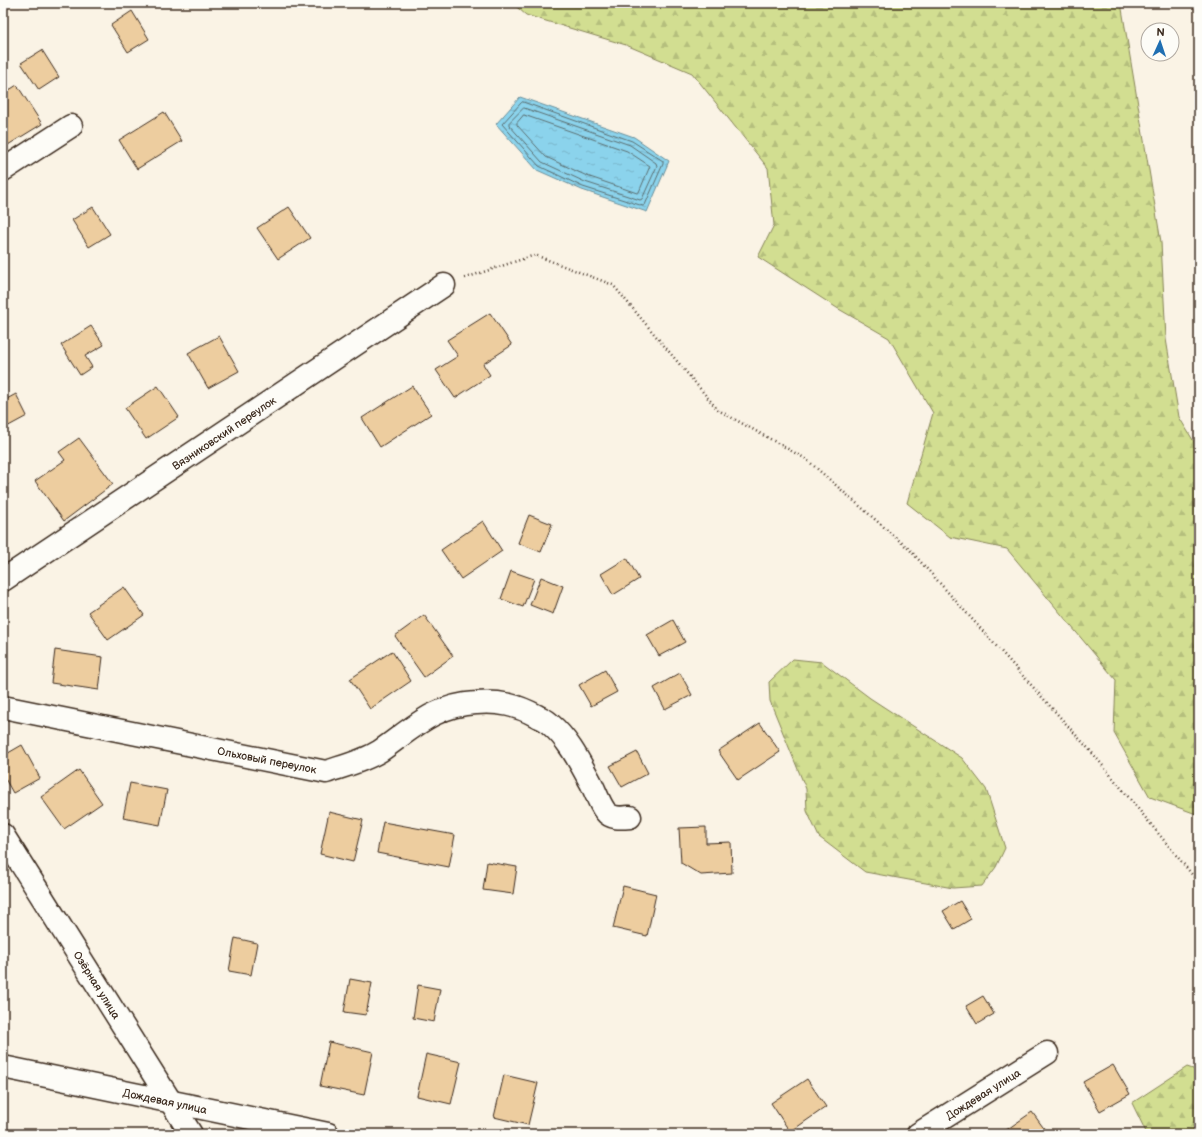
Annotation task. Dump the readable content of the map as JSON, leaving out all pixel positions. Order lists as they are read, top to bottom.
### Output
{
  "streets": {
    "street": [
      "Вязниковский переулок",
      "Ольховый переулок",
      "Озёрная улица",
      "Дождевая улица"
    ]
  },
  "crossings": [
    ["Озёрная улица", "Дождевая улица"]
  ],
  "north": "top"
}
